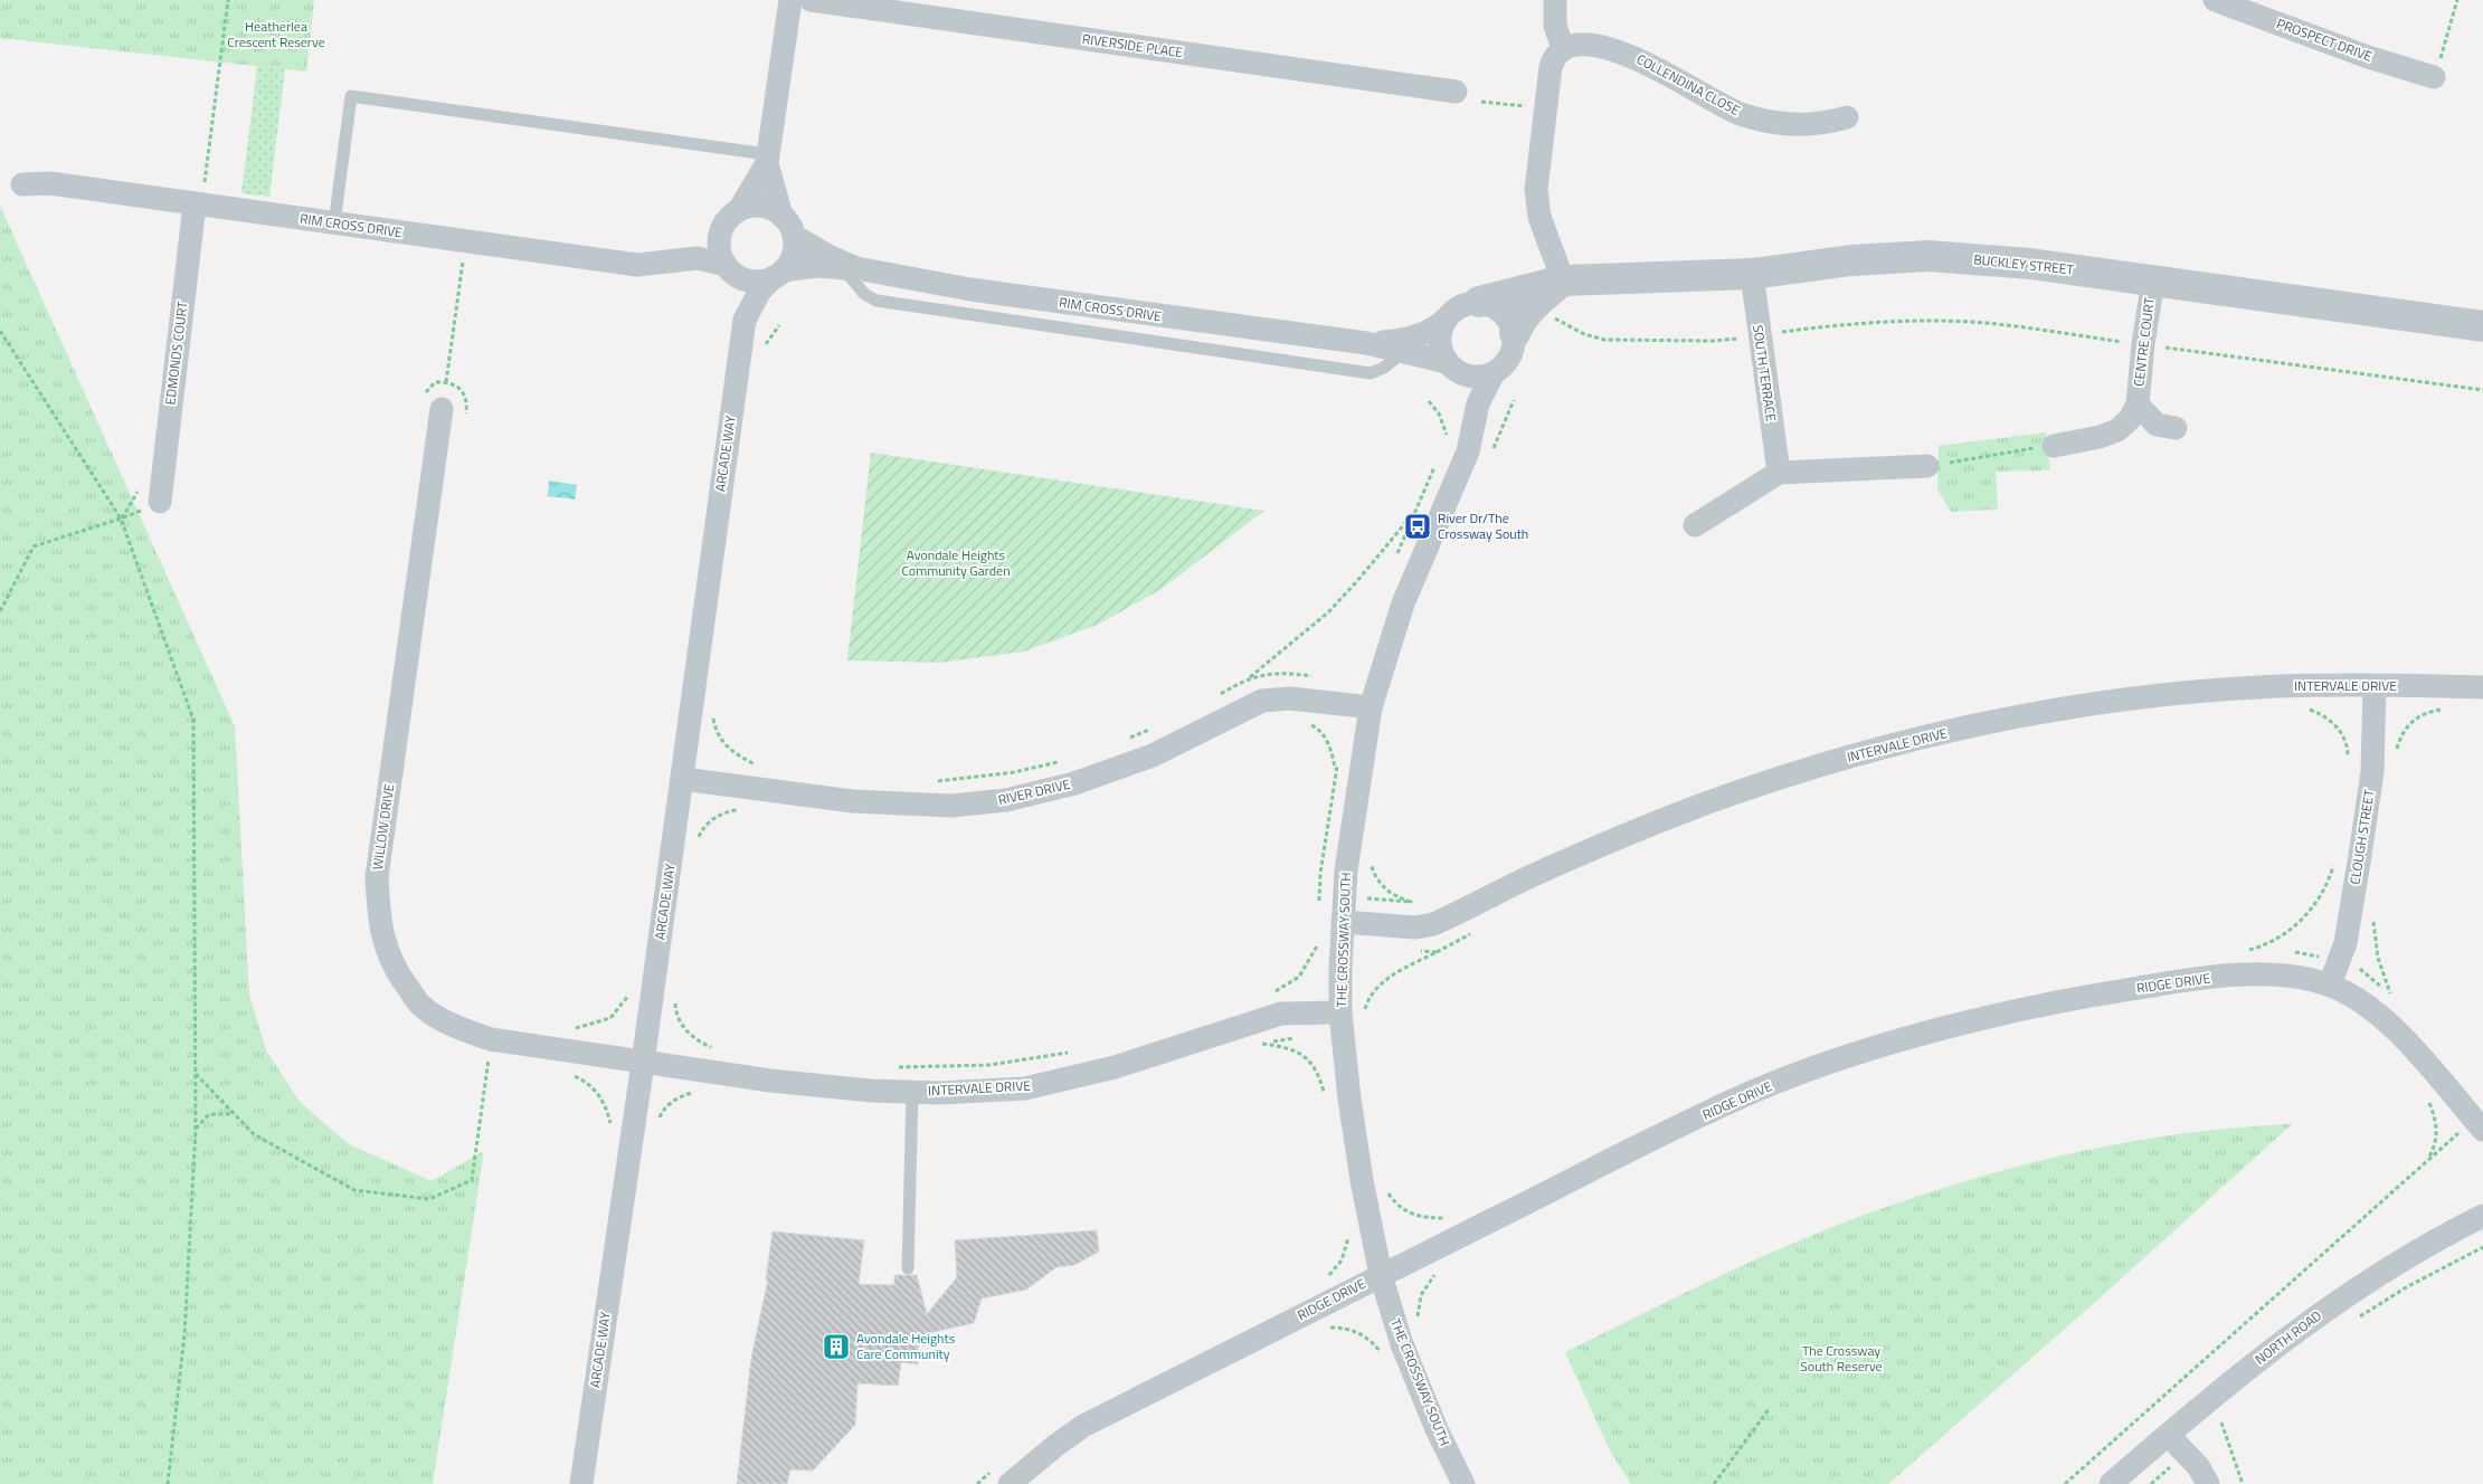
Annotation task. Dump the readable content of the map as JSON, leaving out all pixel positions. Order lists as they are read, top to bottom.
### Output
{
  "streets": {
    "street": [
      "PROSPECT DRIVE",
      "RIVERSIDE PLACE",
      "COLLENDINA CLOSE",
      "RIM CROSS DRIVE",
      "BUCKLEY STREET",
      "CENTRE COURT",
      "EDMONDS COURT",
      "SOUTH TERRACE",
      "ARCADE WAY",
      "INTERVALE DRIVE",
      "RIVER DRIVE",
      "WILLOW DRIVE",
      "CLOUGH STREET",
      "THE CROSSWAY SOUTH",
      "RIDGE DRIVE",
      "NORTH ROAD"
    ]
  },
  "crossings": [
    ["RIM CROSS DRIVE", "BUCKLEY STREET"],
    ["RIM CROSS DRIVE", "EDMONDS COURT"],
    ["RIM CROSS DRIVE", "ARCADE WAY"],
    ["RIM CROSS DRIVE", "THE CROSSWAY SOUTH"],
    ["BUCKLEY STREET", "CENTRE COURT"],
    ["BUCKLEY STREET", "SOUTH TERRACE"],
    ["BUCKLEY STREET", "THE CROSSWAY SOUTH"],
    ["ARCADE WAY", "INTERVALE DRIVE"],
    ["ARCADE WAY", "RIVER DRIVE"],
    ["ARCADE WAY", "WILLOW DRIVE"],
    ["INTERVALE DRIVE", "WILLOW DRIVE"],
    ["INTERVALE DRIVE", "CLOUGH STREET"],
    ["INTERVALE DRIVE", "THE CROSSWAY SOUTH"],
    ["RIVER DRIVE", "THE CROSSWAY SOUTH"],
    ["CLOUGH STREET", "RIDGE DRIVE"],
    ["THE CROSSWAY SOUTH", "RIDGE DRIVE"]
  ],
  "parks": ["Heatherlea Crescent Reserve", "Avondale Heights Community Garden", "The Crossway South Reserve"],
  "places": {
    "bus stop": ["River Dr/The Crossway South"],
    "building": ["Avondale Heights Care Community"]
  }
}
